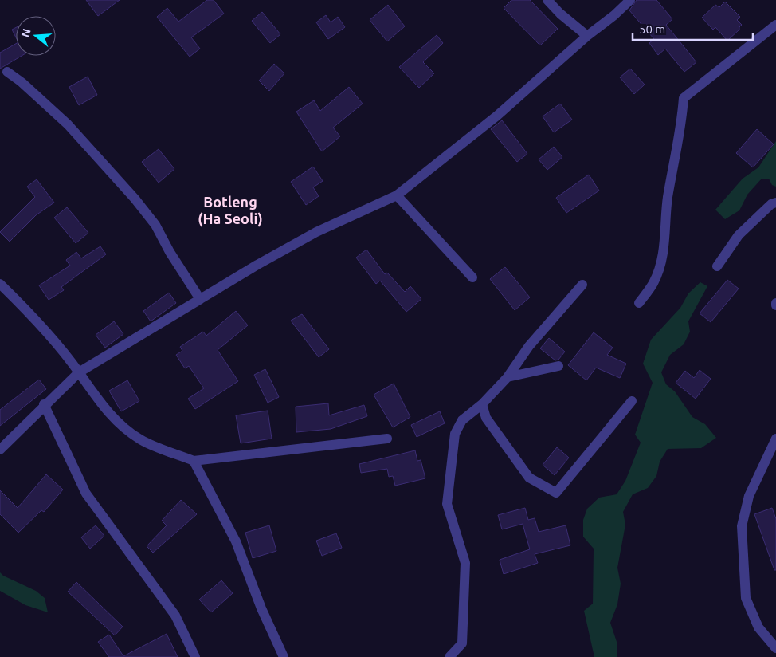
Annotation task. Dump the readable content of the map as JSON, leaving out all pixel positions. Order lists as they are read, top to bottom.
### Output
{
  "districts": ["Botleng (Ha Seoli)"],
  "scale_bar": "50 m",
  "north": "left"
}
